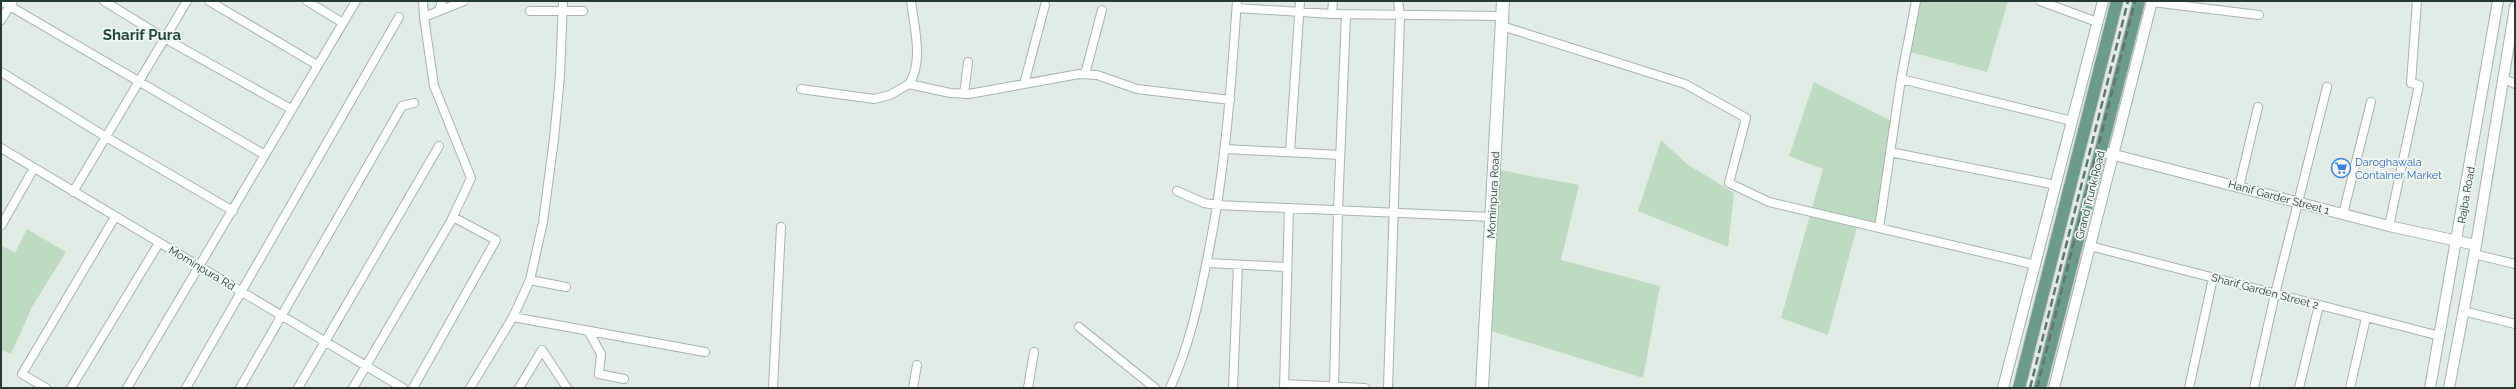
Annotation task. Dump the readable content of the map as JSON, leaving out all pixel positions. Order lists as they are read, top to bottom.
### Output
{
  "streets": {
    "main road": ["Mominpura Road", "Grand Trunk Road"],
    "street": [
      "Rajba Road",
      "Hanif Garder Street 1",
      "Mominpura Rd",
      "Sharif Garden Street 2"
    ]
  },
  "crossings": [
    ["Grand Trunk Road", "Hanif Garder Street 1"],
    ["Rajba Road", "Hanif Garder Street 1"],
    ["Rajba Road", "Sharif Garden Street 2"]
  ],
  "districts": ["Sharif Pura"],
  "places": {
    "supermarket": ["Daroghawala Container Market"]
  }
}
